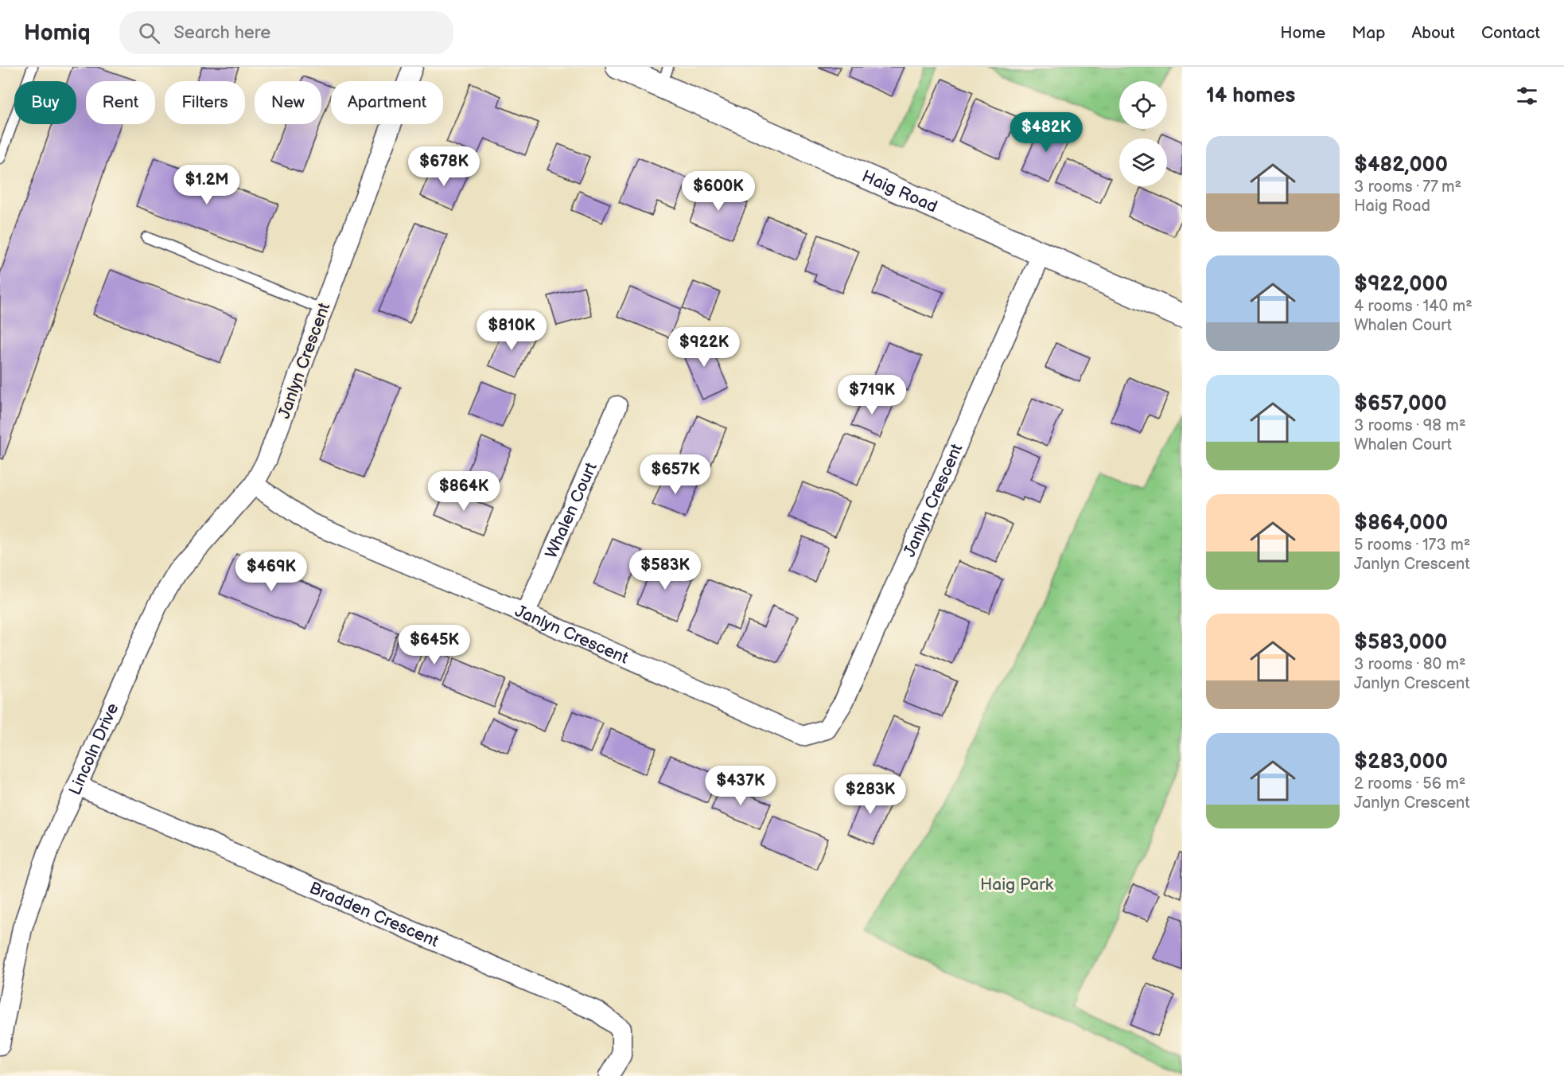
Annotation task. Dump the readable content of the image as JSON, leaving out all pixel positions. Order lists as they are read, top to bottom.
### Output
{
  "streets": {
    "street": [
      "Haig Road",
      "Janlyn Crescent",
      "Whalen Court",
      "Lincoln Drive",
      "Bradden Crescent"
    ]
  },
  "crossings": [
    ["Haig Road", "Janlyn Crescent"],
    ["Janlyn Crescent", "Whalen Court"],
    ["Janlyn Crescent", "Lincoln Drive"],
    ["Lincoln Drive", "Bradden Crescent"]
  ],
  "parks": ["Haig Park"],
  "page": {
    "header": "Homiq",
    "search": "Search here",
    "nav": [
      "Home",
      "Map",
      "About",
      "Contact"
    ],
    "heading": "14 homes",
    "chip": [
      "Buy",
      "Rent",
      "Filters",
      "New",
      "Apartment"
    ],
    "price": [
      "$482K",
      "$678K",
      "$1.2M",
      "$600K",
      "$810K",
      "$922K",
      "$719K",
      "$657K",
      "$864K",
      "$583K",
      "$469K",
      "$645K",
      "$437K",
      "$283K"
    ],
    "list": [
      {
        "name": "$482,000",
        "note": "3 rooms · 77 m² · Haig Road"
      },
      {
        "name": "$922,000",
        "note": "4 rooms · 140 m² · Whalen Court"
      },
      {
        "name": "$657,000",
        "note": "3 rooms · 98 m² · Whalen Court"
      },
      {
        "name": "$864,000",
        "note": "5 rooms · 173 m² · Janlyn Crescent"
      },
      {
        "name": "$583,000",
        "note": "3 rooms · 80 m² · Janlyn Crescent"
      },
      {
        "name": "$283,000",
        "note": "2 rooms · 56 m² · Janlyn Crescent"
      }
    ]
  }
}
